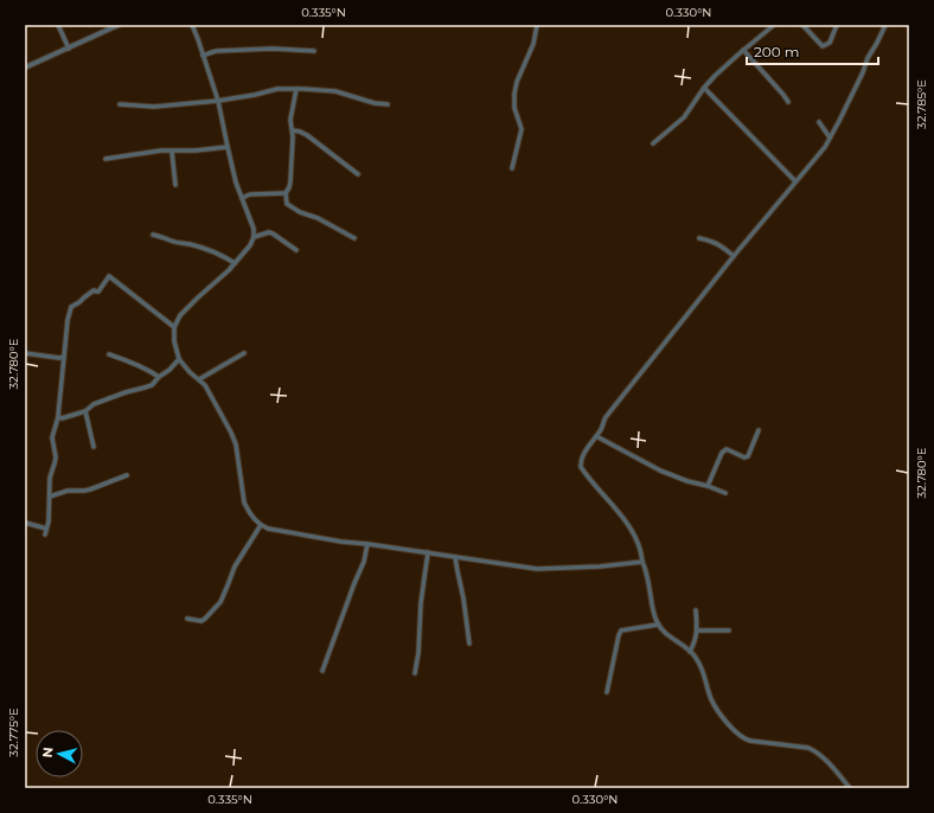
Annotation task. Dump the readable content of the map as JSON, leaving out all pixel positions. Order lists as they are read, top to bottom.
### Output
{
  "scale_bar": "200 m",
  "north": "left",
  "coordinates": [
    "0.335°N",
    "0.330°N",
    "32.785°E",
    "32.780°E",
    "32.775°E"
  ]
}
